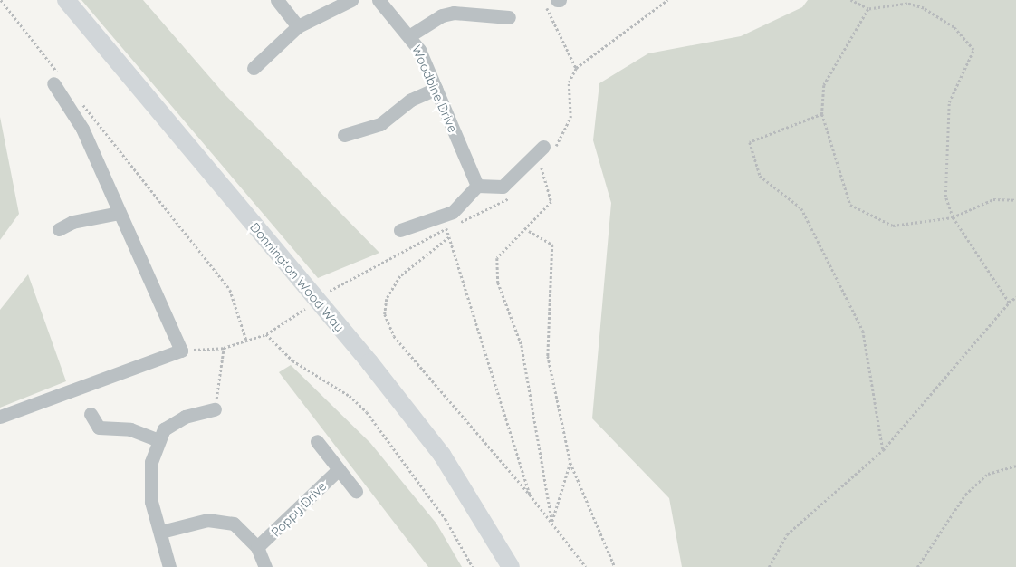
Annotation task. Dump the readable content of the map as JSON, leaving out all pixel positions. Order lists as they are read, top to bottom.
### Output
{
  "streets": {
    "main road": ["Donnington Wood Way"],
    "street": ["Woodbine Drive", "Poppy Drive"]
  }
}
